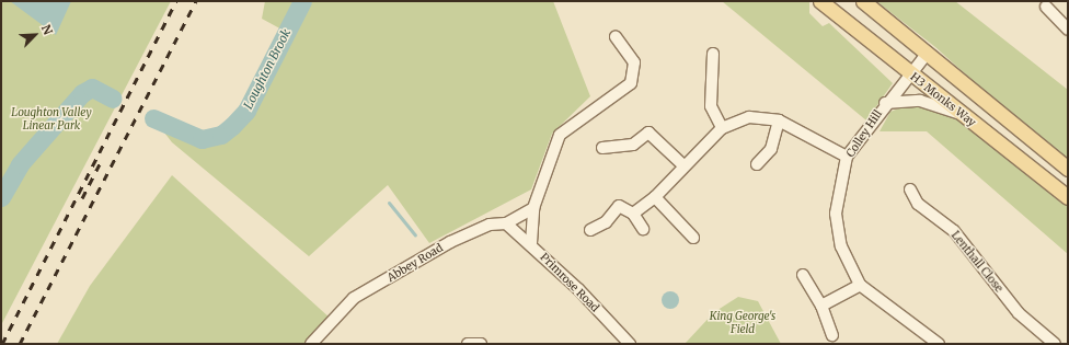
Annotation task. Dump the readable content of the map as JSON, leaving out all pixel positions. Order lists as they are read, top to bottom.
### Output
{
  "streets": {
    "main road": ["H3 Monks Way"],
    "street": [
      "Colley Hill",
      "Lenthall Close",
      "Abbey Road",
      "Primrose Road"
    ]
  },
  "crossings": [
    ["H3 Monks Way", "Colley Hill"],
    ["Abbey Road", "Primrose Road"]
  ],
  "water": ["Loughton Brook"],
  "parks": ["Loughton Valley Linear Park", "King George's Field"],
  "north": "top right"
}
